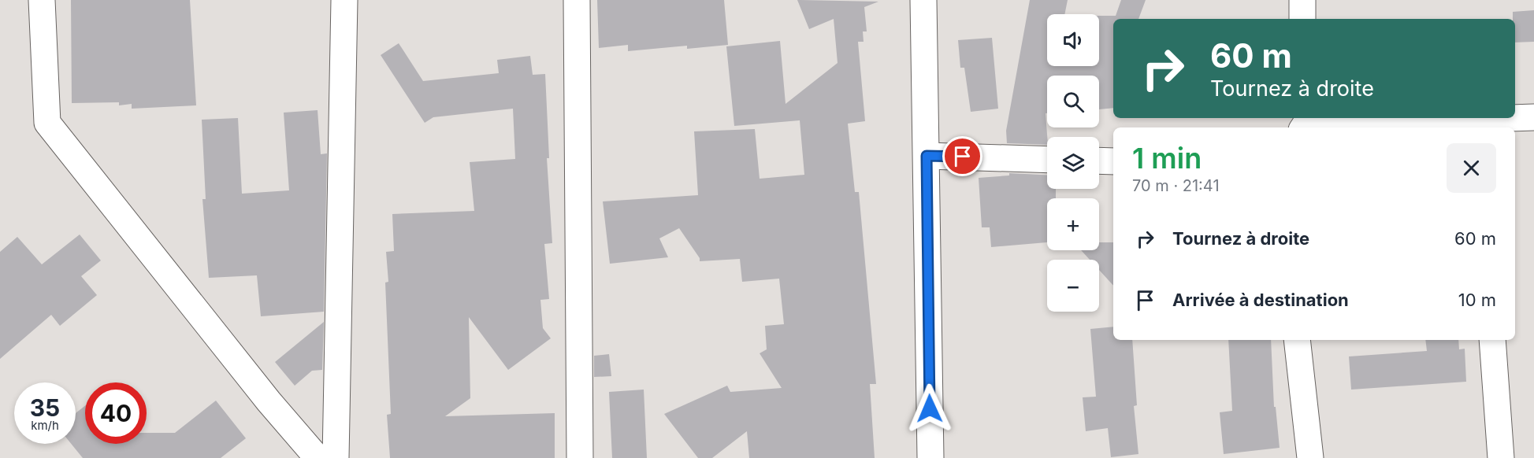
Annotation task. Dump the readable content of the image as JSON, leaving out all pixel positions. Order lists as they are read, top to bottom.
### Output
{
  "page": {
    "map_buttons": ["+", "−"],
    "turn": ["60 m", "Tournez à droite"],
    "heading": ["1 min", "70 m · 21:41"],
    "list": [
      {
        "name": "Tournez à droite",
        "value": "60 m"
      },
      {
        "name": "Arrivée à destination",
        "value": "10 m"
      }
    ],
    "speed": "35 km/h",
    "limit": "40"
  }
}
